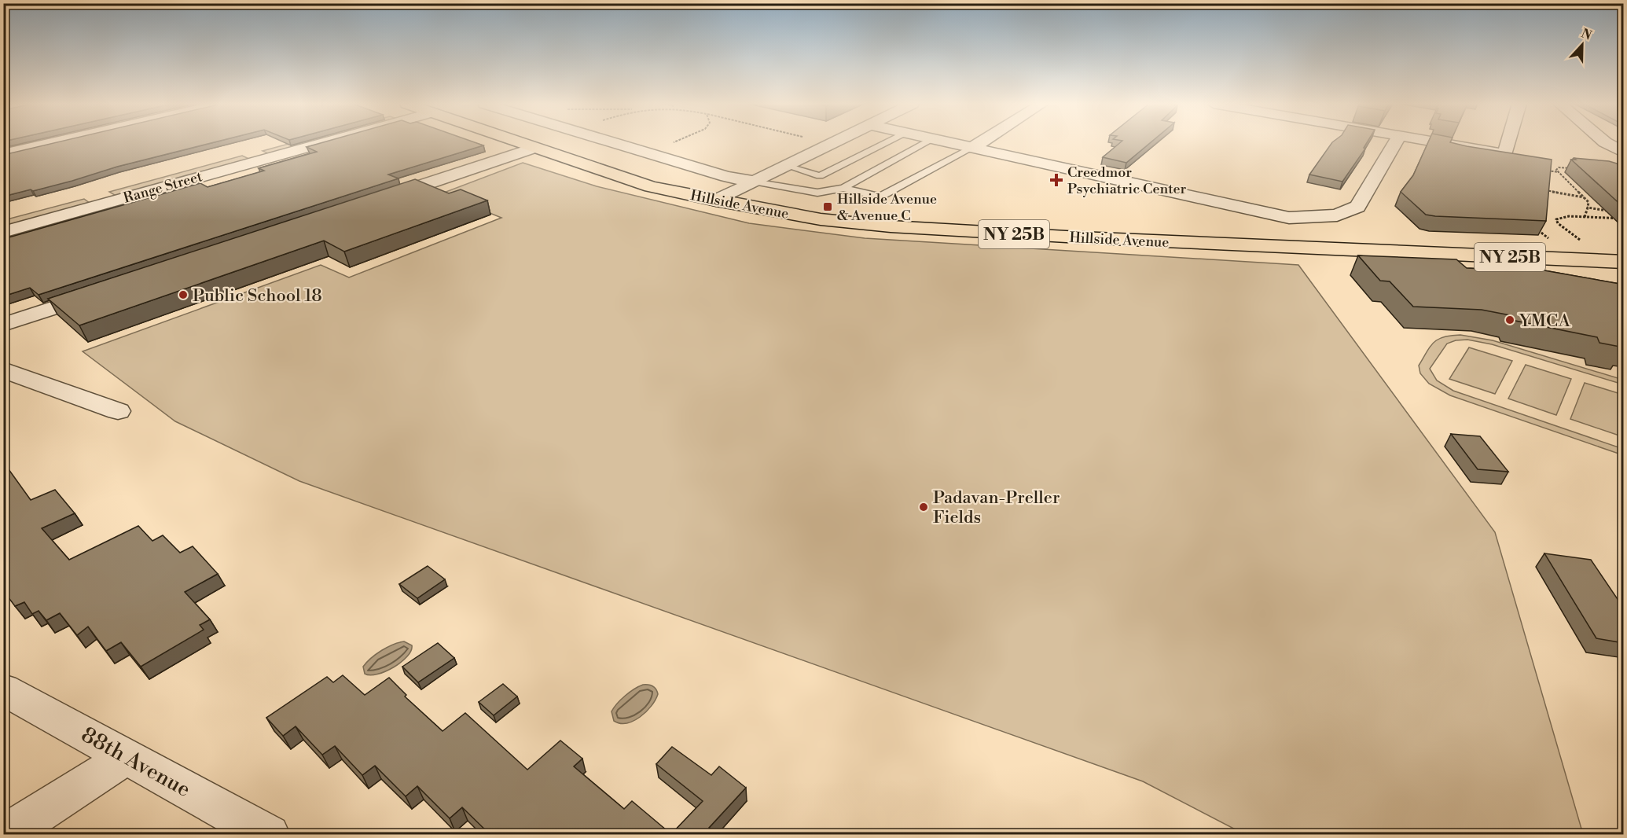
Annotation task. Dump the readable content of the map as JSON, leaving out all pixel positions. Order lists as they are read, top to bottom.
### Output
{
  "streets": {
    "main road": ["Hillside Avenue", "NY 25B"],
    "street": ["Range Street", "88th Avenue"]
  },
  "places": {
    "health": ["Creedmor Psychiatric Center"],
    "transit": ["Hillside Avenue & Avenue C"],
    "other": ["Public School 18", "YMCA", "Padavan-Preller Fields"]
  },
  "north": "top"
}
